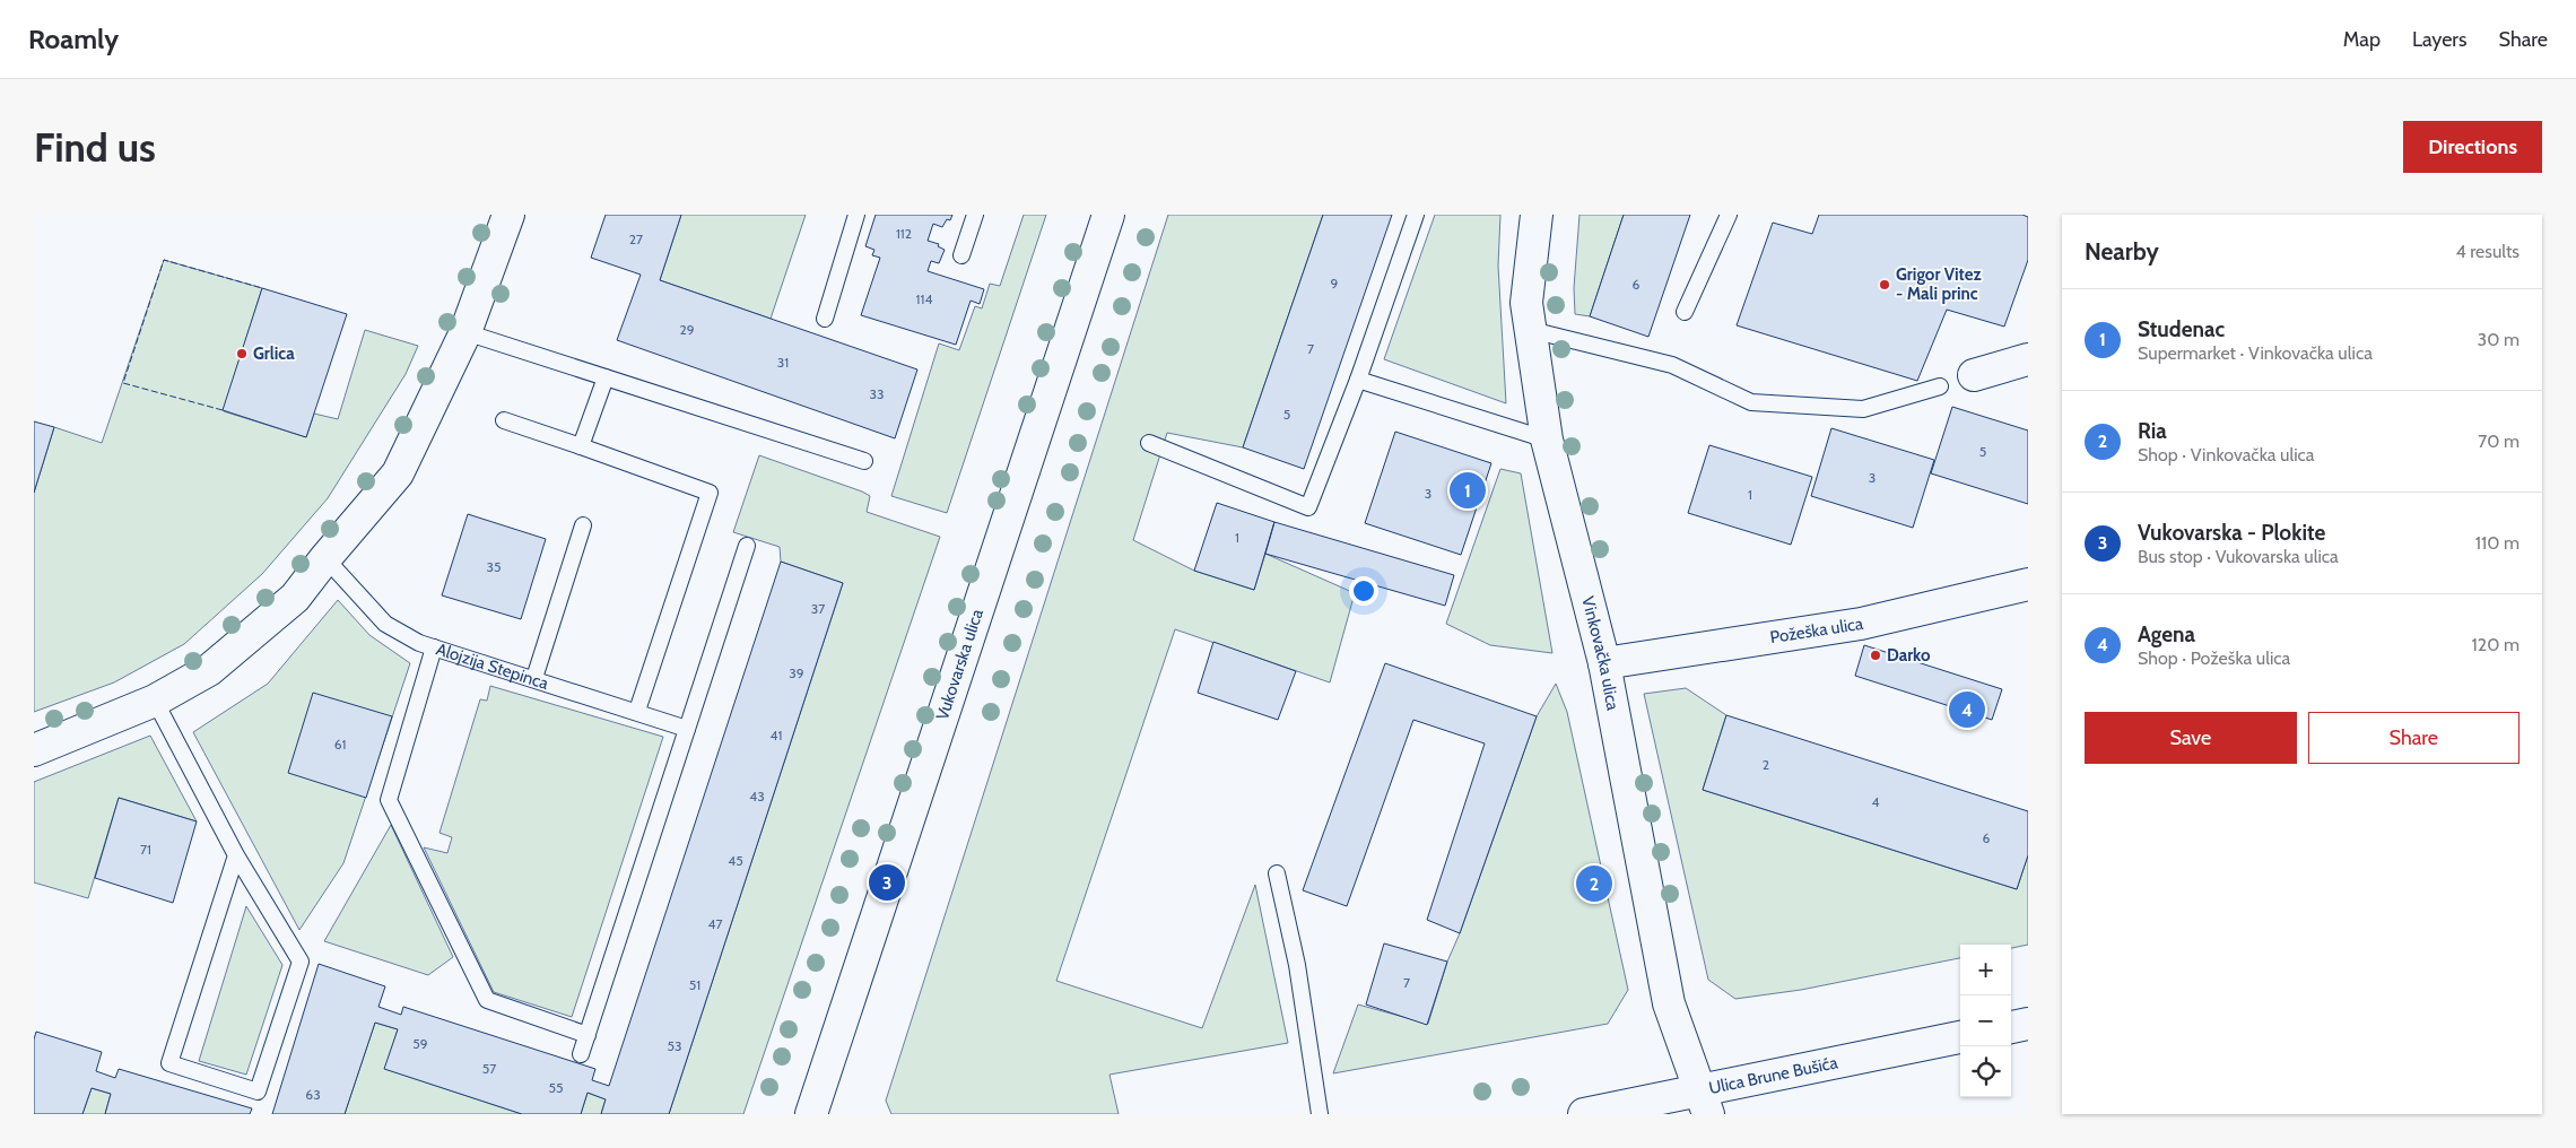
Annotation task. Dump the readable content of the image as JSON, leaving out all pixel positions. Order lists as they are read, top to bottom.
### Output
{
  "streets": {
    "street": [
      "Požeška ulica",
      "Vinkovačka ulica",
      "Vukovarska ulica",
      "Ulica Brune Bušića"
    ],
    "lane": ["Alojzija Stepinca"]
  },
  "crossings": [
    ["Požeška ulica", "Vinkovačka ulica"],
    ["Vinkovačka ulica", "Ulica Brune Bušića"]
  ],
  "places": ["Grigor Vitez - Mali princ", "Grlica", "Darko"],
  "house_numbers": [
    "112",
    "27",
    "9",
    "6",
    "114",
    "29",
    "7",
    "31",
    "33",
    "5",
    "5",
    "3",
    "3",
    "1",
    "1",
    "35",
    "37",
    "39",
    "41",
    "61",
    "2",
    "43",
    "4",
    "6",
    "71",
    "45",
    "47",
    "7",
    "51",
    "59",
    "53",
    "57",
    "55",
    "63"
  ],
  "page": {
    "header": "Roamly",
    "nav": ["Map", "Layers", "Share"],
    "buttons": [
      "Directions",
      ["Save", "Share"]
    ],
    "title": "Find us",
    "heading": ["Nearby", "4 results"],
    "list": [
      {
        "mark": "1",
        "name": "Studenac",
        "note": "Supermarket · Vinkovačka ulica",
        "value": "30 m"
      },
      {
        "mark": "2",
        "name": "Ria",
        "note": "Shop · Vinkovačka ulica",
        "value": "70 m"
      },
      {
        "mark": "3",
        "name": "Vukovarska - Plokite",
        "note": "Bus stop · Vukovarska ulica",
        "value": "110 m"
      },
      {
        "mark": "4",
        "name": "Agena",
        "note": "Shop · Požeška ulica",
        "value": "120 m"
      }
    ],
    "pins": [
      "1",
      "4",
      "3",
      "2"
    ],
    "map_buttons": ["+", "−"]
  }
}
